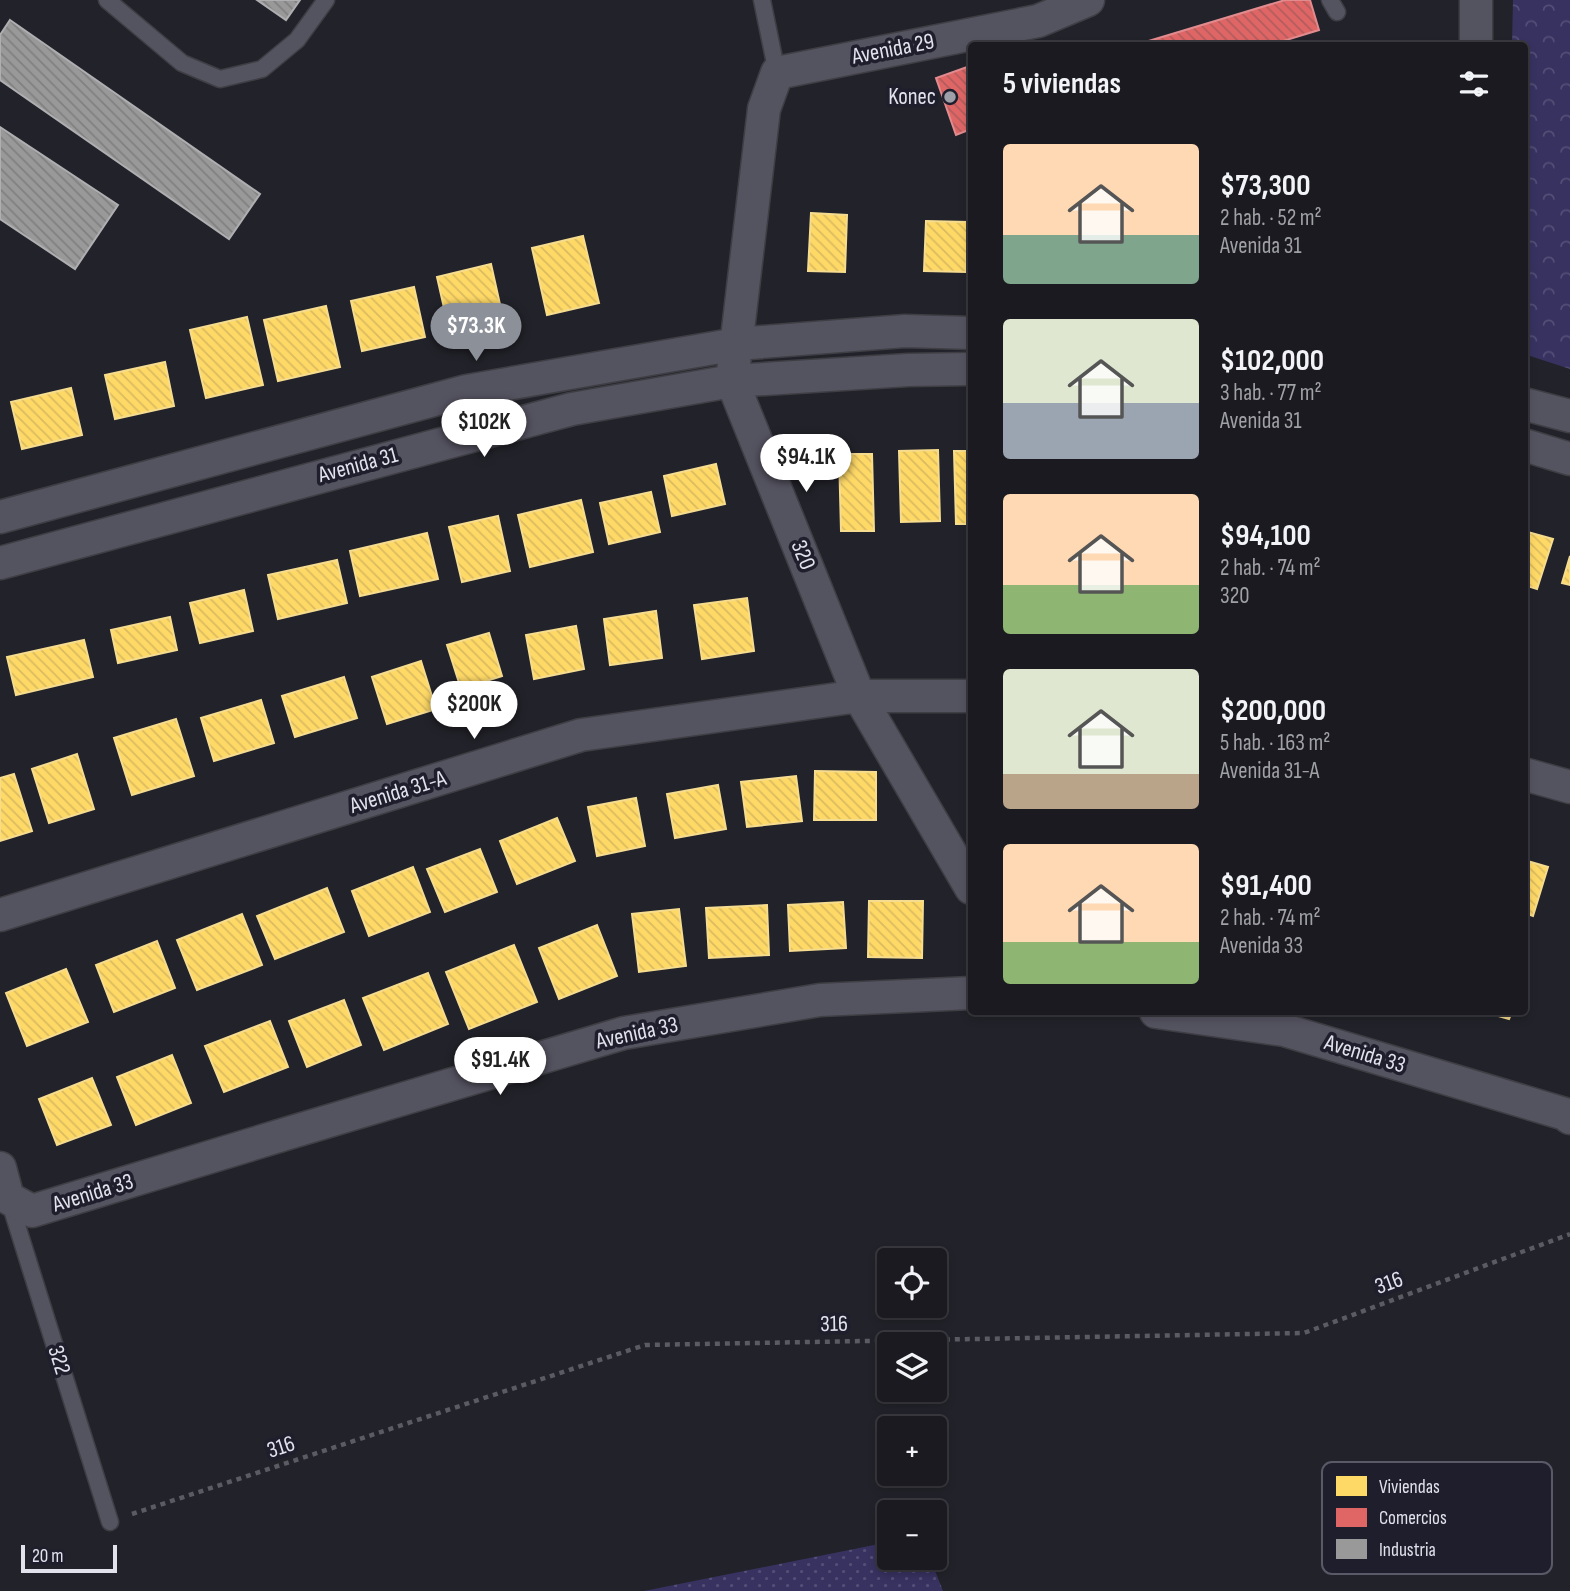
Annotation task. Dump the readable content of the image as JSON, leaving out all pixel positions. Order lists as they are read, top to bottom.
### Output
{
  "streets": {
    "street": [
      "Avenida 29",
      "Avenida 31",
      "320",
      "Avenida 31-A",
      "Avenida 33",
      "322"
    ],
    "path": ["316"]
  },
  "crossings": [
    ["Avenida 29", "320"],
    ["Avenida 31", "320"],
    ["320", "Avenida 31-A"],
    ["Avenida 33", "322"],
    ["316", "322"]
  ],
  "places": ["Konec"],
  "legend": ["Viviendas", "Comercios", "Industria"],
  "scale_bar": "20 m",
  "page": {
    "heading": "5 viviendas",
    "list": [
      {
        "name": "$73,300",
        "note": "2 hab. · 52 m² · Avenida 31"
      },
      {
        "name": "$102,000",
        "note": "3 hab. · 77 m² · Avenida 31"
      },
      {
        "name": "$94,100",
        "note": "2 hab. · 74 m² · 320"
      },
      {
        "name": "$200,000",
        "note": "5 hab. · 163 m² · Avenida 31-A"
      },
      {
        "name": "$91,400",
        "note": "2 hab. · 74 m² · Avenida 33"
      }
    ],
    "price": [
      "$73.3K",
      "$102K",
      "$94.1K",
      "$200K",
      "$91.4K"
    ],
    "map_buttons": ["+", "−"],
    "scale": "20 m"
  }
}
